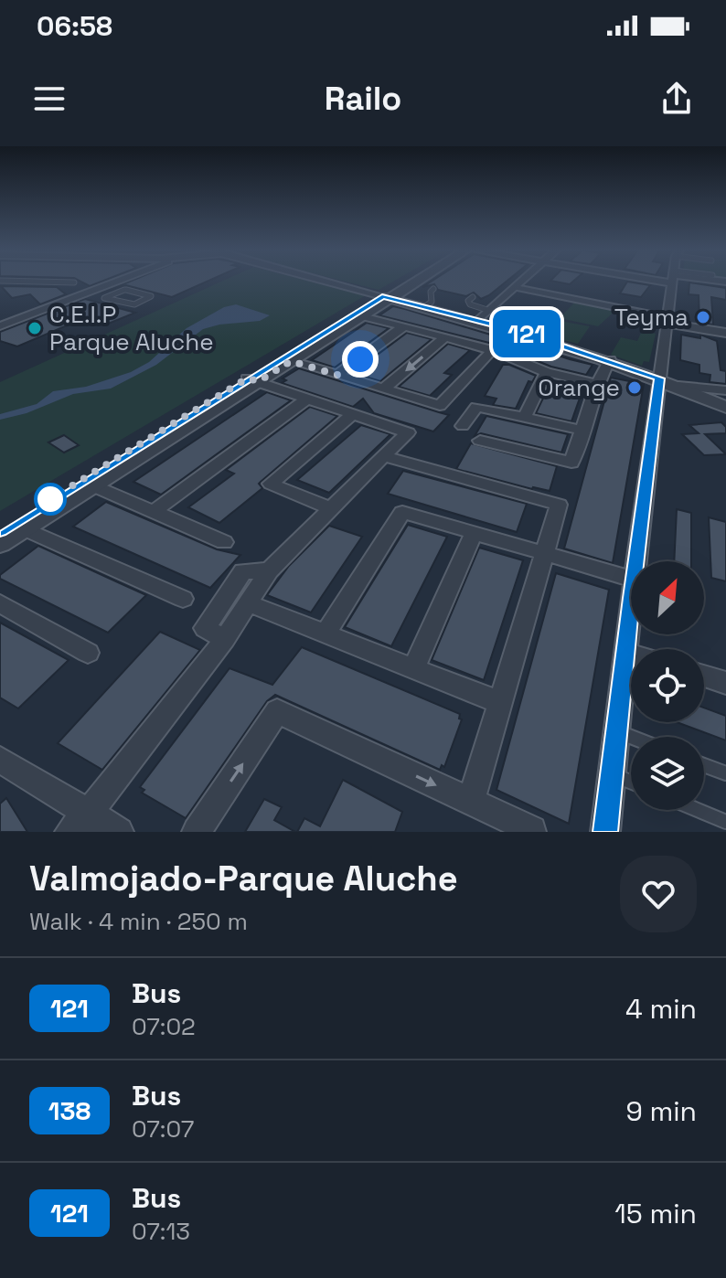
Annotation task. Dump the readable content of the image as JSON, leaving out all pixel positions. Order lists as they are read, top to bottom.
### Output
{
  "places": ["Teyma", "C.E.I.P Parque Aluche", "Orange"],
  "lines": ["bus line 121"],
  "north": "top right",
  "page": {
    "status": "06:58",
    "header": "Railo",
    "on_map": "121",
    "heading": ["Valmojado-Parque Aluche", "Walk · 4 min · 250 m"],
    "list": [
      {
        "mark": "121",
        "name": "Bus",
        "note": "07:02",
        "value": "4 min"
      },
      {
        "mark": "138",
        "name": "Bus",
        "note": "07:07",
        "value": "9 min"
      },
      {
        "mark": "121",
        "name": "Bus",
        "note": "07:13",
        "value": "15 min"
      }
    ]
  }
}
